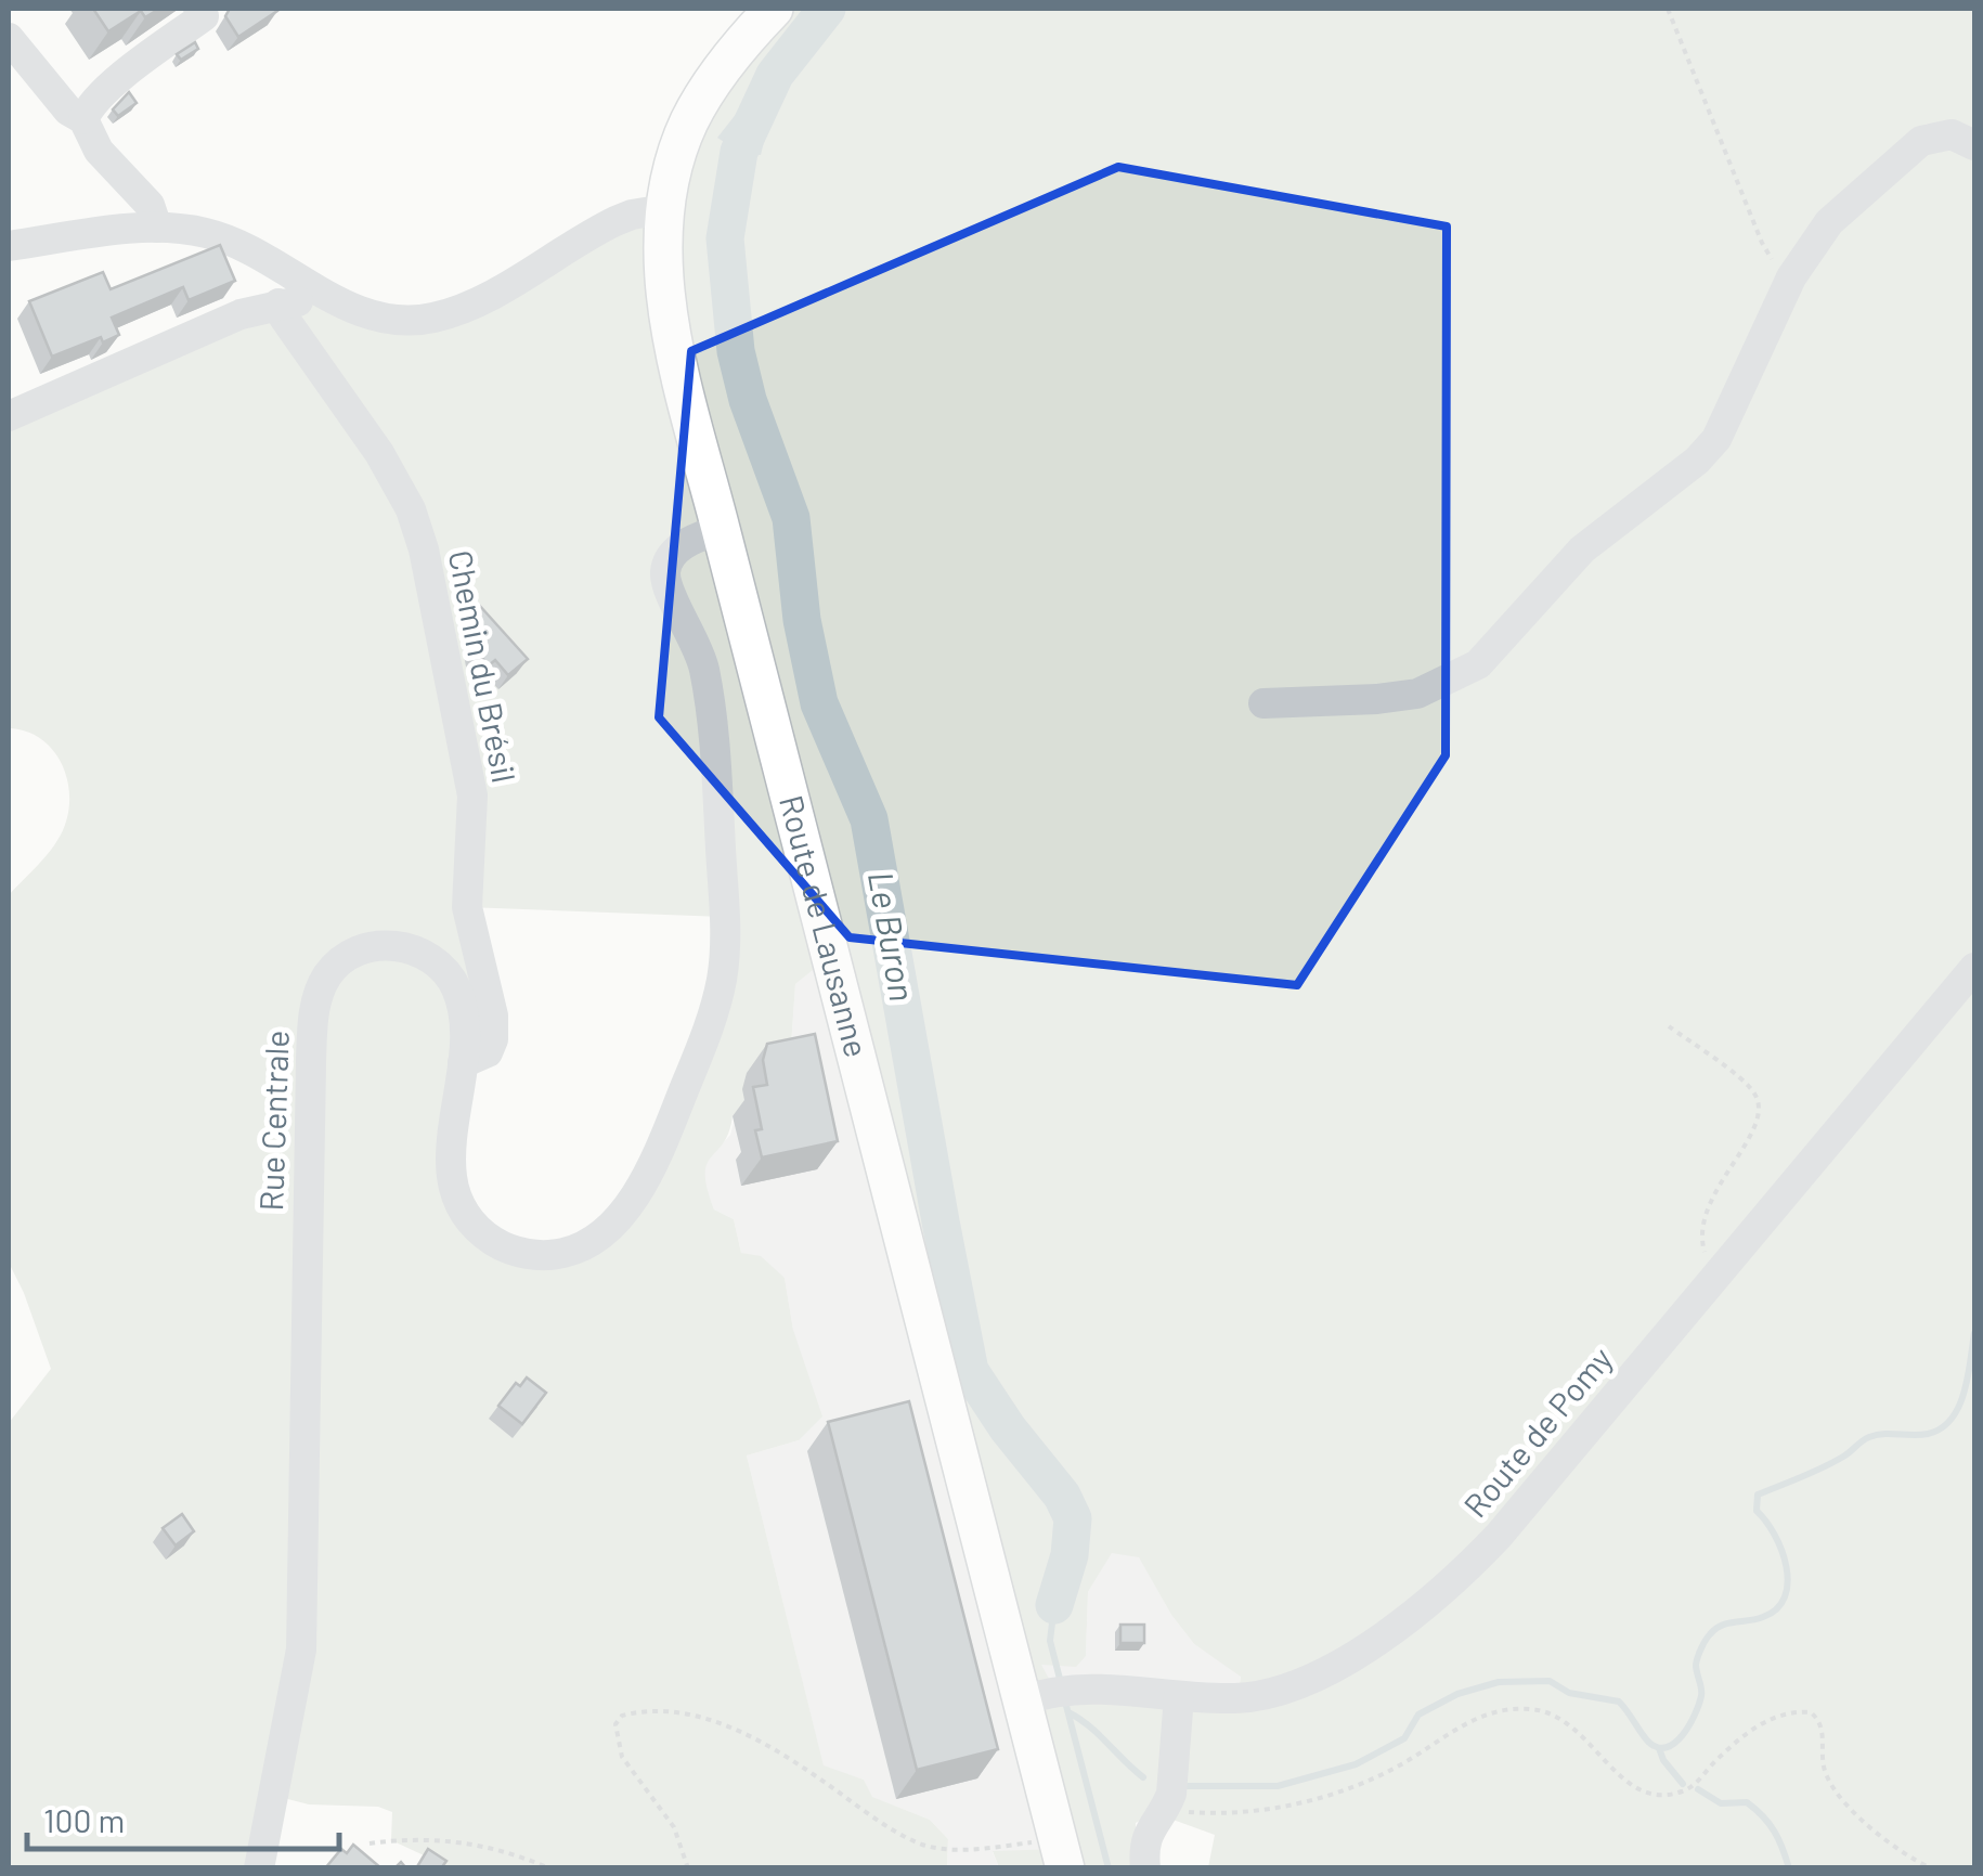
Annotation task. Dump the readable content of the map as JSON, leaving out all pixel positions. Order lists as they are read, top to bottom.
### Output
{
  "streets": {
    "main road": ["Route de Lausanne"],
    "street": ["Chemin du Brésil", "Rue Centrale", "Route de Pomy"]
  },
  "crossings": [
    ["Chemin du Brésil", "Rue Centrale"],
    ["Route de Lausanne", "Rue Centrale"],
    ["Route de Lausanne", "Route de Pomy"]
  ],
  "water": ["Le Buron"],
  "scale_bar": "100 m"
}
